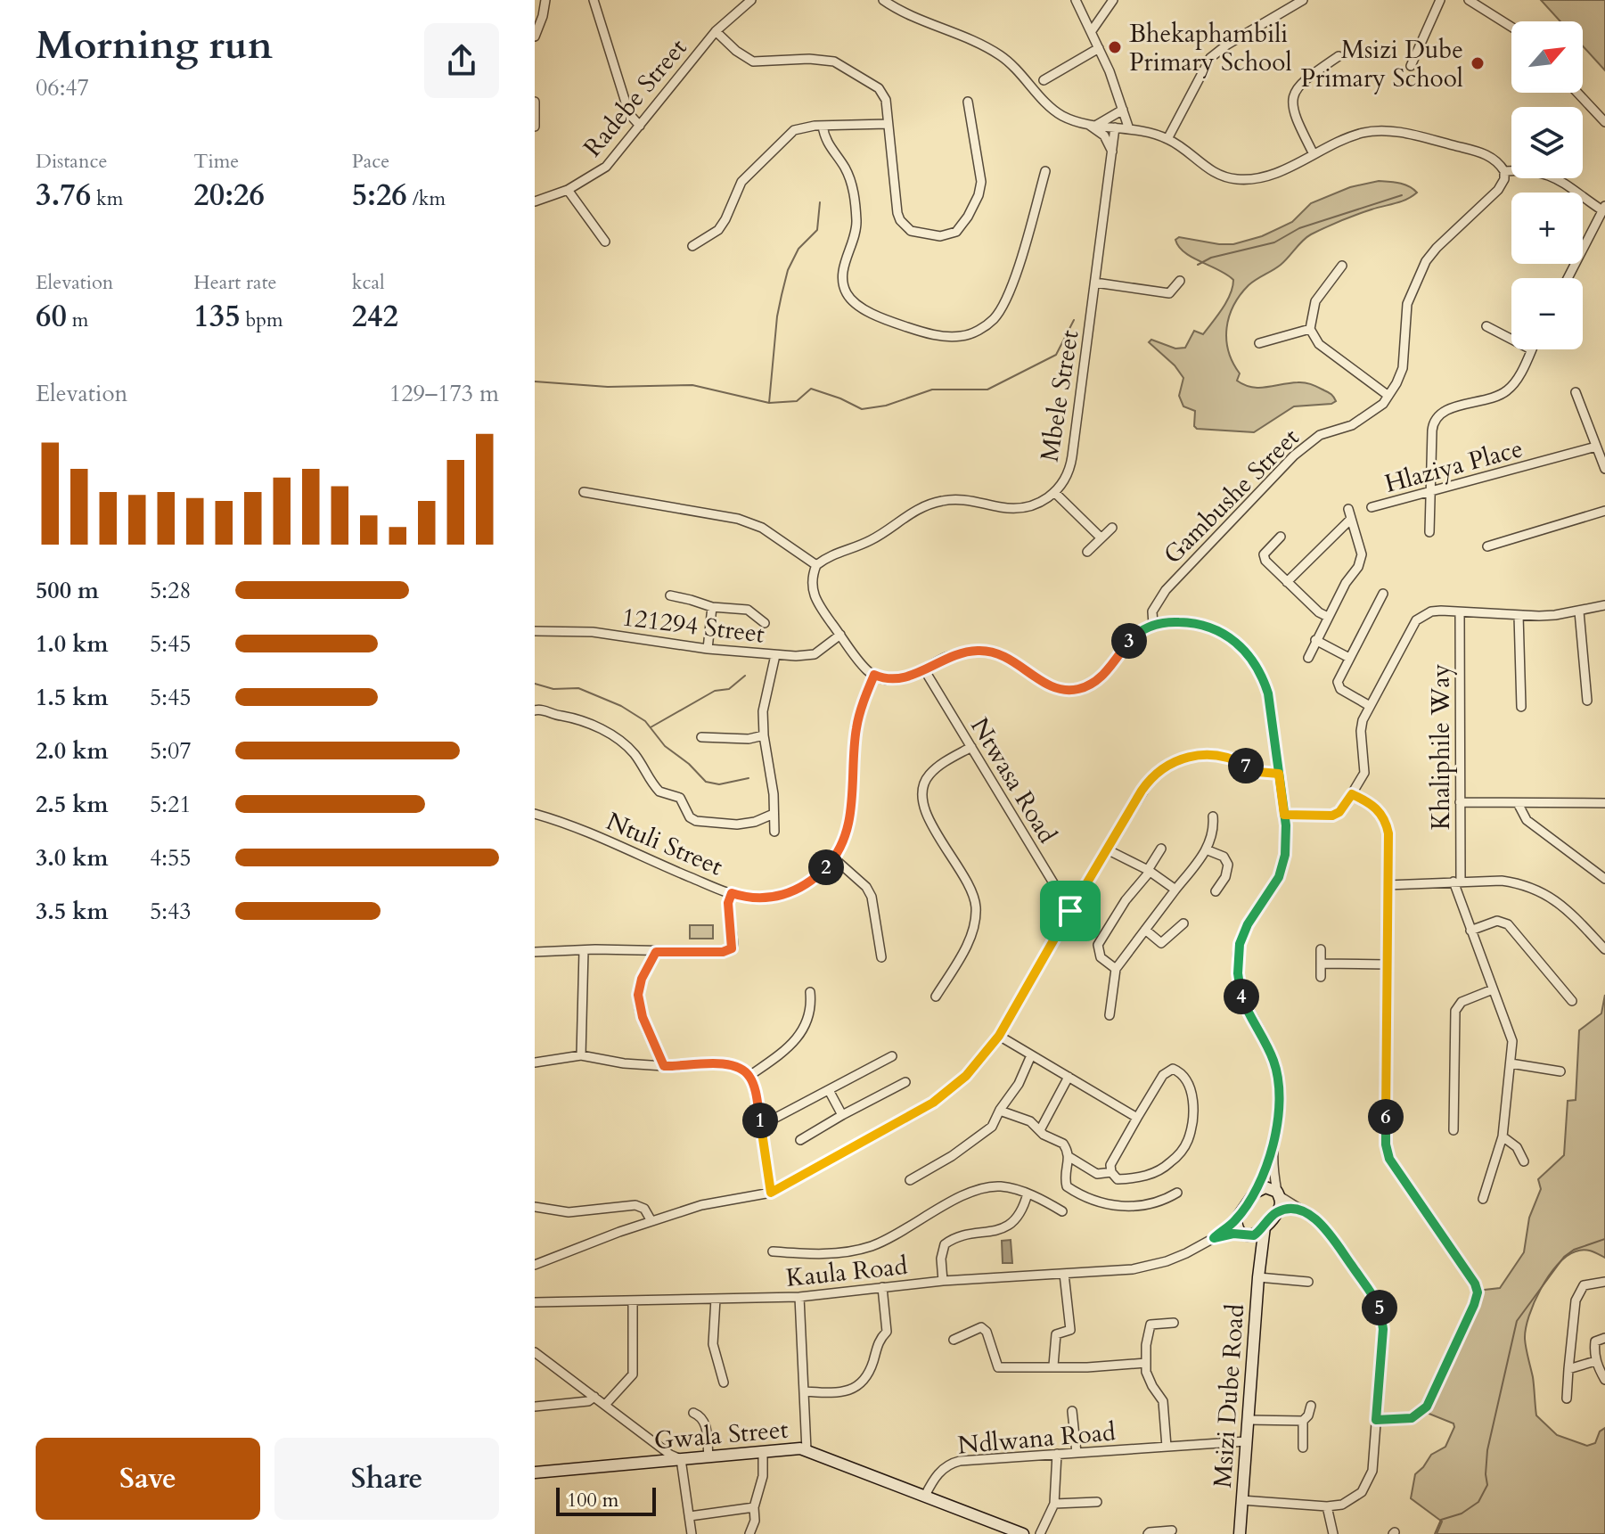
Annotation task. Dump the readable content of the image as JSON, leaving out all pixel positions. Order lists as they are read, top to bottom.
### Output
{
  "streets": {
    "street": [
      "Radebe Street",
      "Mbele Street",
      "Hlaziya Place",
      "Gambushe Street",
      "121294 Street",
      "Khaliphile Way",
      "Ntwasa Road",
      "Ntuli Street",
      "Kaula Road",
      "Msizi Dube Road",
      "Gwala Street",
      "Ndlwana Road"
    ]
  },
  "crossings": [
    ["Msizi Dube Road", "Ndlwana Road"],
    ["Gwala Street", "Ndlwana Road"]
  ],
  "places": ["Bhekaphambili Primary School", "Msizi Dube Primary School"],
  "scale_bar": "100 m",
  "north": "top right",
  "page": {
    "heading": ["Morning run", "06:47"],
    "map_buttons": ["+", "−"],
    "stats": [
      ["Distance", "3.76 km"],
      ["Time", "20:26"],
      ["Pace", "5:26 /km"],
      ["Elevation", "60 m"],
      ["Heart rate", "135 bpm"],
      ["kcal", "242"]
    ],
    "chart": ["Elevation", "129–173 m"],
    "list": [
      {
        "name": "500 m",
        "note": "5:28"
      },
      {
        "name": "1.0 km",
        "note": "5:45"
      },
      {
        "name": "1.5 km",
        "note": "5:45"
      },
      {
        "name": "2.0 km",
        "note": "5:07"
      },
      {
        "name": "2.5 km",
        "note": "5:21"
      },
      {
        "name": "3.0 km",
        "note": "4:55"
      },
      {
        "name": "3.5 km",
        "note": "5:43"
      }
    ],
    "pins": [
      "3",
      "7",
      "2",
      "4",
      "6",
      "1",
      "5"
    ],
    "buttons": ["Save", "Share"],
    "scale": "100 m"
  }
}
